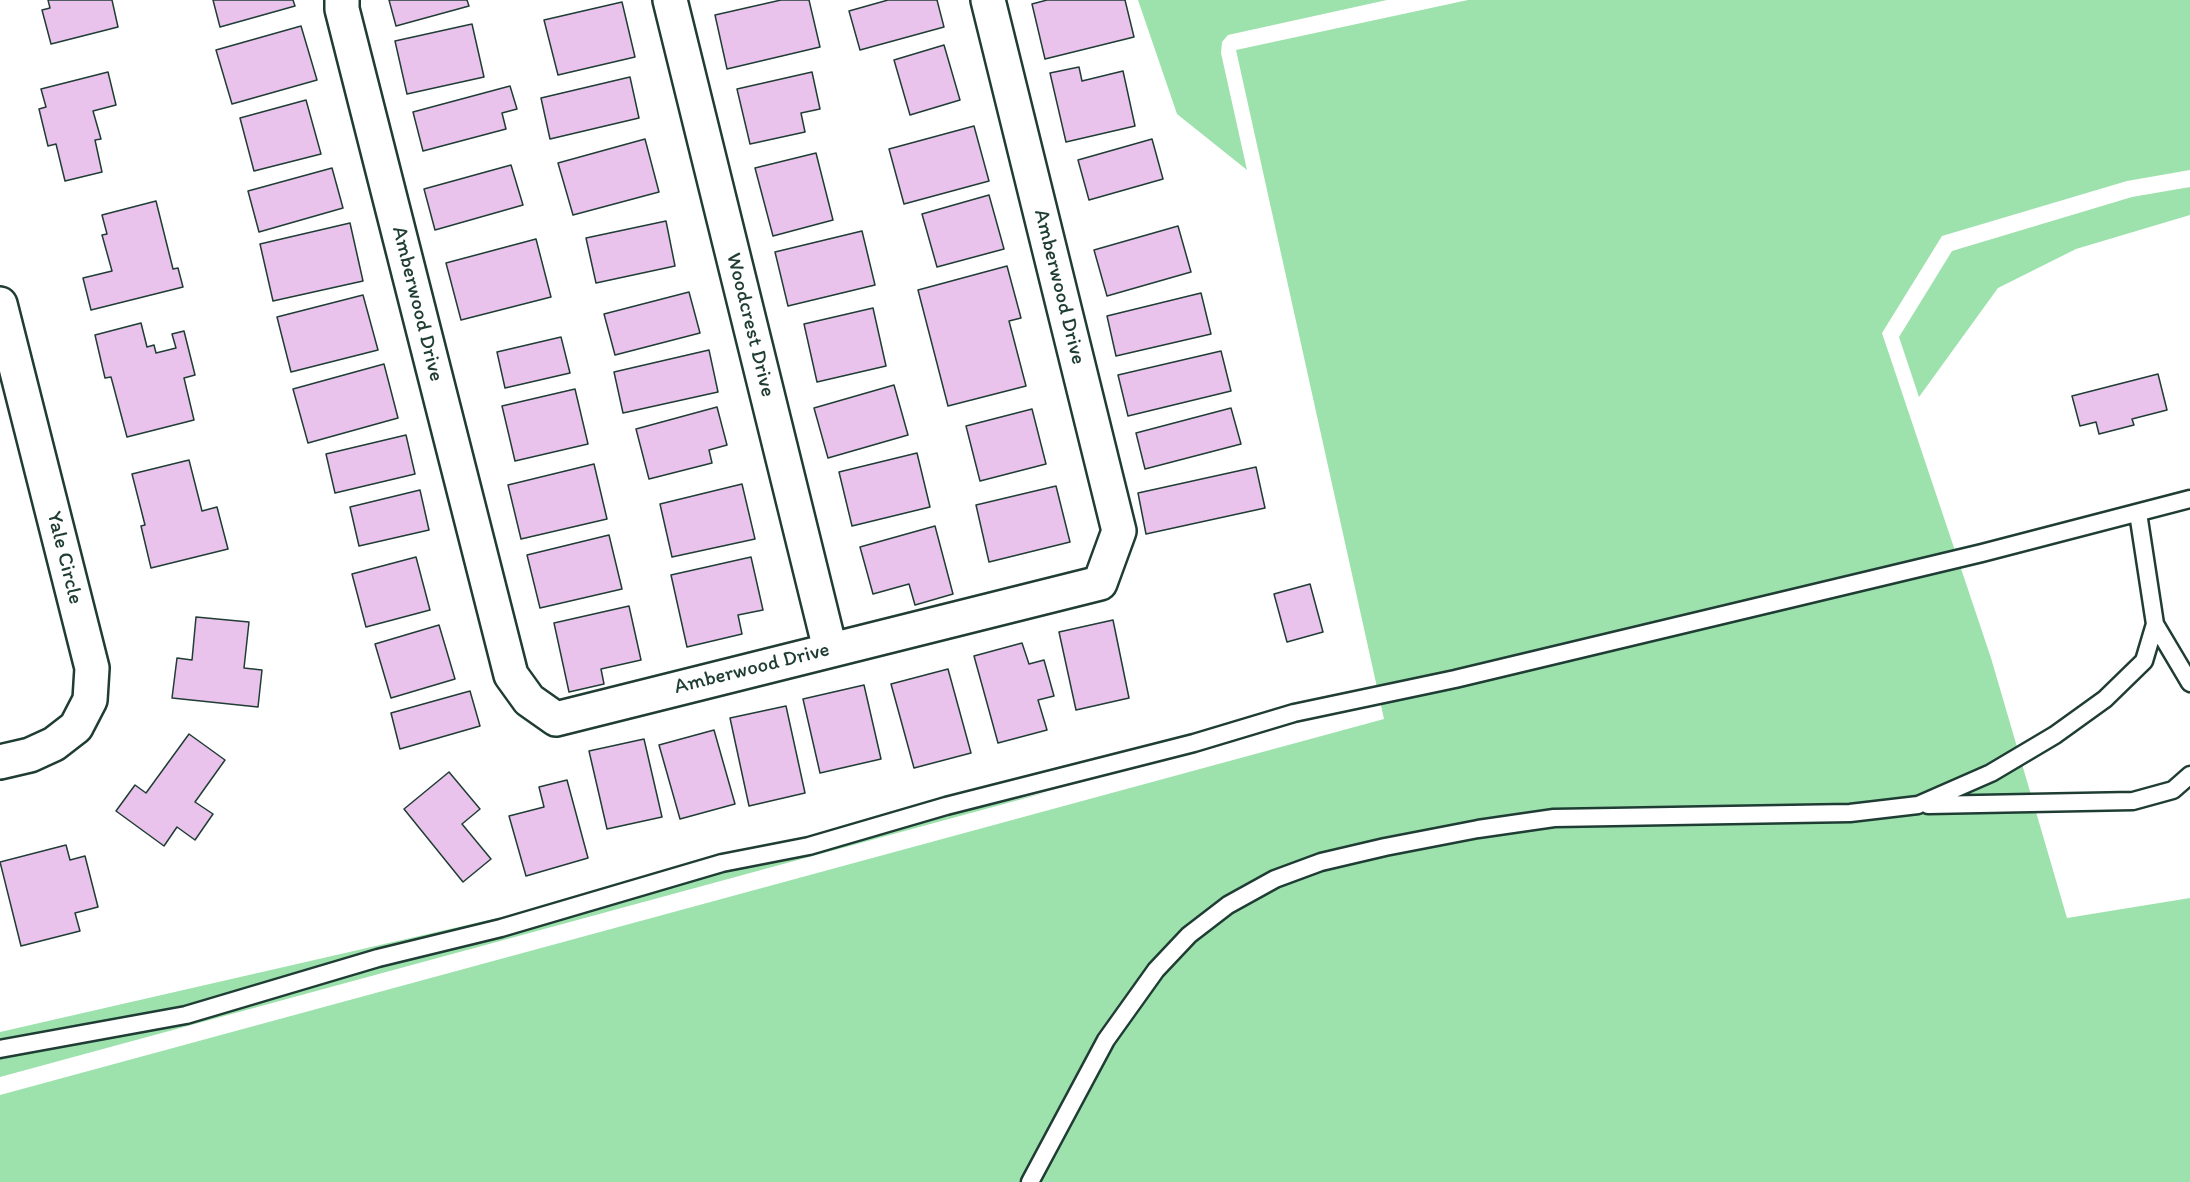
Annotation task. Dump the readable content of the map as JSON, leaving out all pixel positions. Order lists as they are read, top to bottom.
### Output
{
  "streets": {
    "street": ["Amberwood Drive", "Woodcrest Drive", "Yale Circle"]
  },
  "crossings": [
    ["Amberwood Drive", "Woodcrest Drive"]
  ]
}
